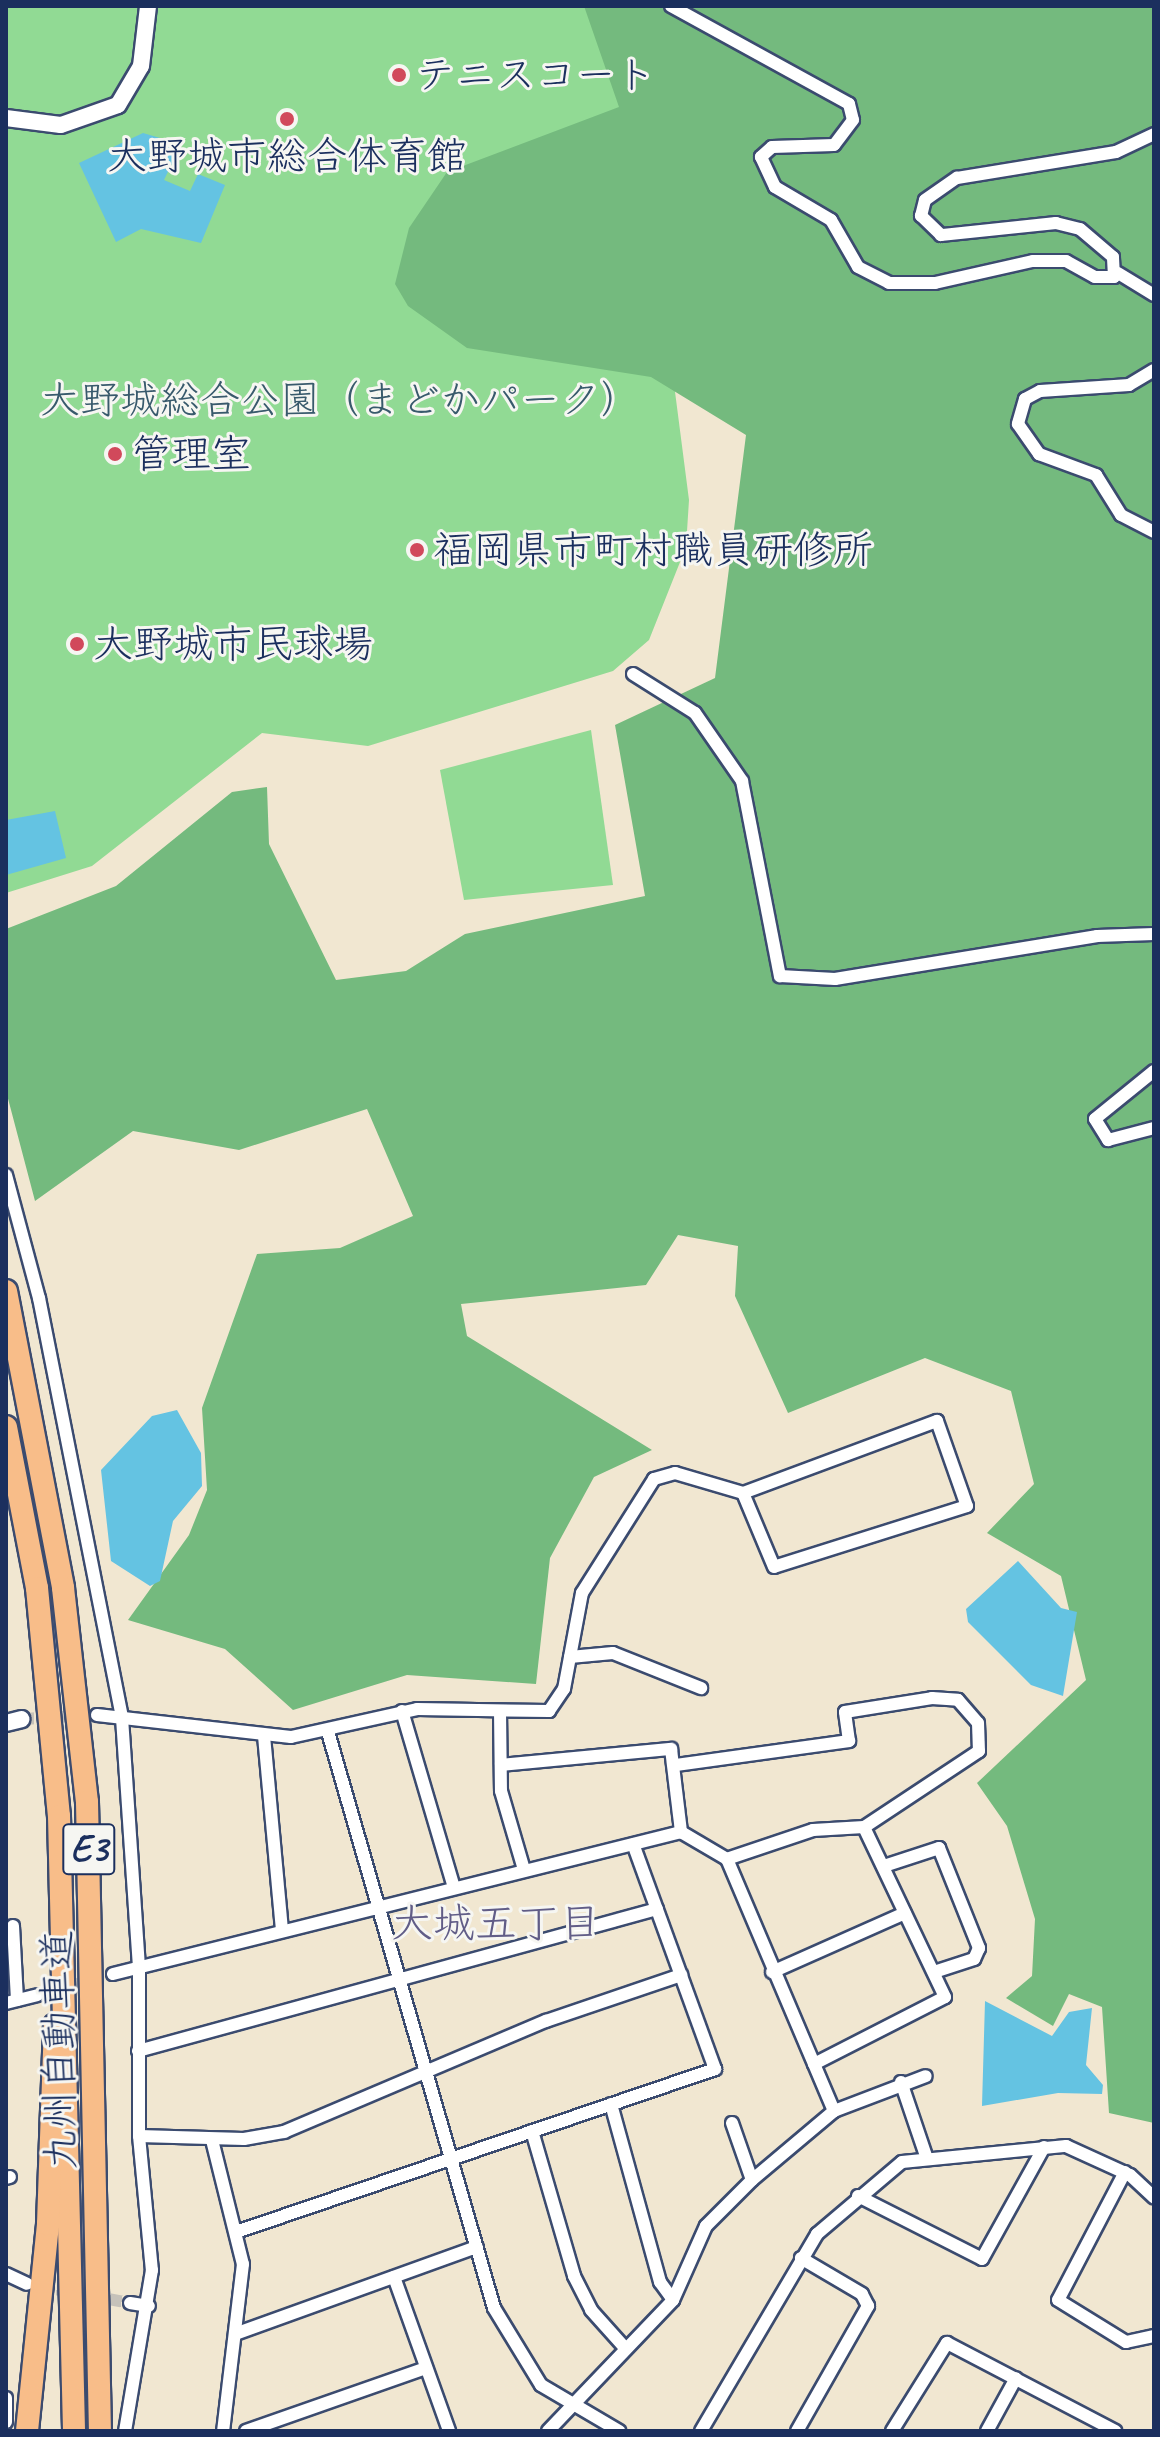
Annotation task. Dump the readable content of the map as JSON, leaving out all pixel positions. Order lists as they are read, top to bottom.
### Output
{
  "streets": {
    "highway": ["E3", "九州自動車道"]
  },
  "districts": ["大城五丁目"],
  "parks": ["大野城総合公園（まどかパーク）"],
  "places": [
    "テニスコート",
    "大野城市総合体育館",
    "管理室",
    "福岡県市町村職員研修所",
    "大野城市民球場"
  ]
}
